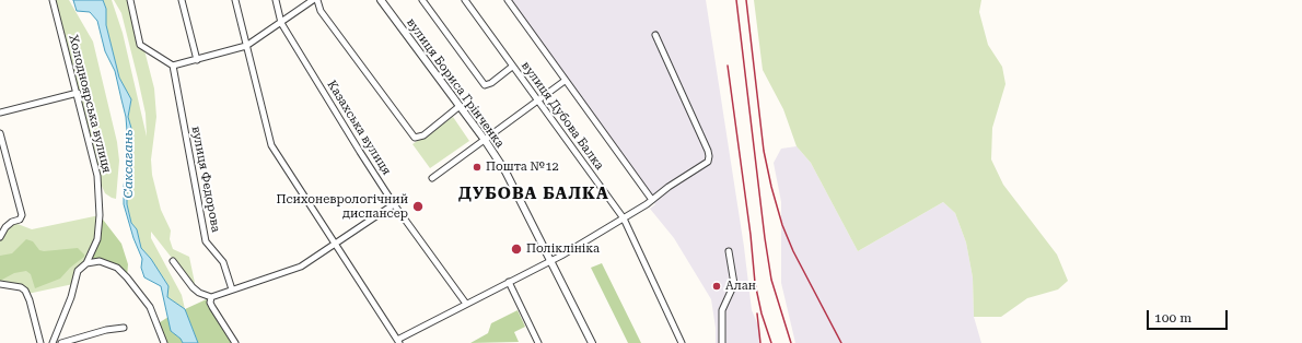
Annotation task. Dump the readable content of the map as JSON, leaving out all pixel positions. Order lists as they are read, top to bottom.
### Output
{
  "streets": {
    "street": [
      "вулиця Бориса Грінченка",
      "Холодноярська вулиця",
      "вулиця Дубова Балка",
      "Казахська вулиця",
      "вулиця Федорова"
    ]
  },
  "districts": ["ДУБОВА БАЛКА"],
  "water": ["Саксагань"],
  "places": [
    "Пошта №12",
    "Психоневрологічний диспансер",
    "Поліклініка",
    "Алан"
  ],
  "scale_bar": "100 m"
}
